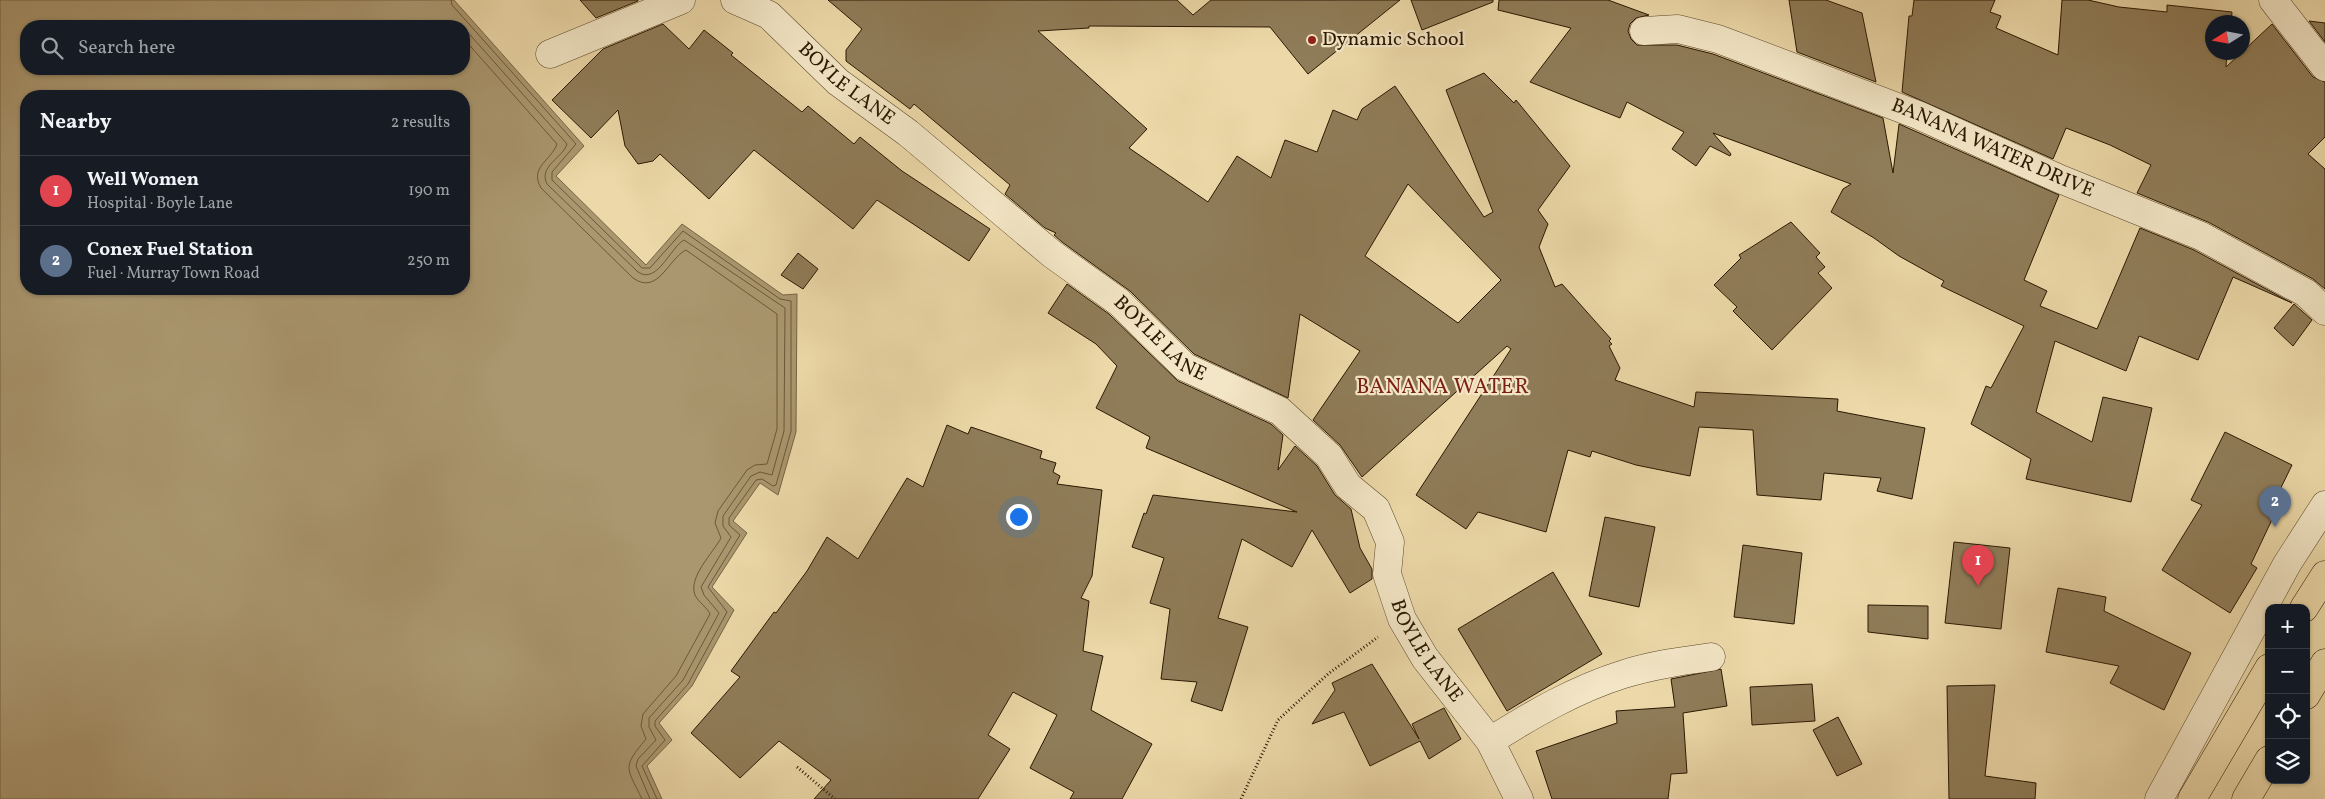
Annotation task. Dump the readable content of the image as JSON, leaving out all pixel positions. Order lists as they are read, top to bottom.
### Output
{
  "streets": {
    "street": ["BOYLE LANE", "BANANA WATER DRIVE"]
  },
  "districts": ["BANANA WATER"],
  "places": ["Dynamic School"],
  "north": "left",
  "page": {
    "search": "Search here",
    "heading": ["Nearby", "2 results"],
    "list": [
      {
        "mark": "1",
        "name": "Well Women",
        "note": "Hospital · Boyle Lane",
        "value": "190 m"
      },
      {
        "mark": "2",
        "name": "Conex Fuel Station",
        "note": "Fuel · Murray Town Road",
        "value": "250 m"
      }
    ],
    "pins": ["2", "1"],
    "map_buttons": ["+", "−"]
  }
}
